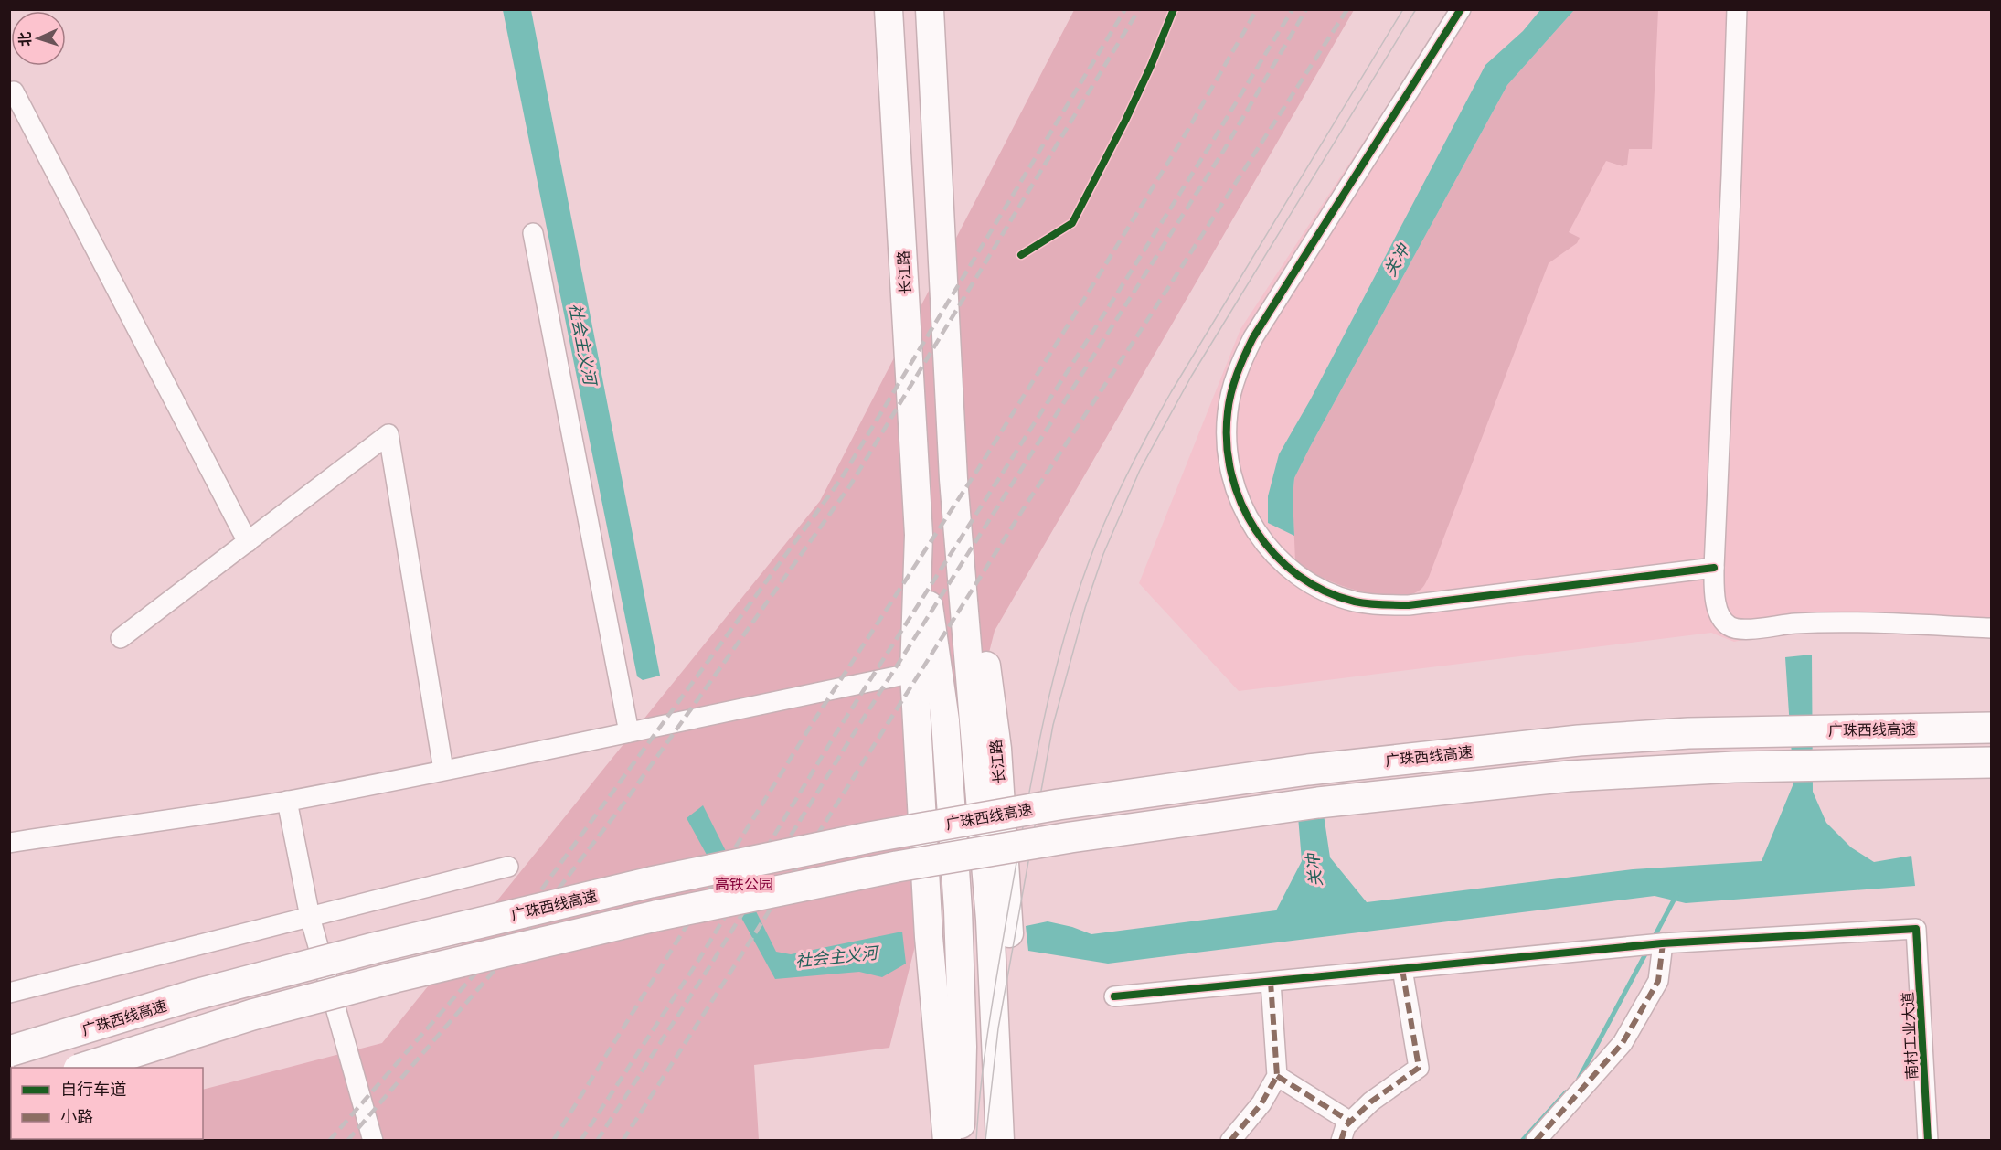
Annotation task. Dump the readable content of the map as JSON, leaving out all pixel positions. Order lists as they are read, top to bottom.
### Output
{
  "streets": {
    "highway": ["广珠西线高速"],
    "main road": ["长江路"],
    "street": ["南村工业大道"]
  },
  "water": ["关冲", "社会主义河"],
  "parks": ["高铁公园"],
  "legend": ["自行车道", "小路"],
  "north": "left"
}
